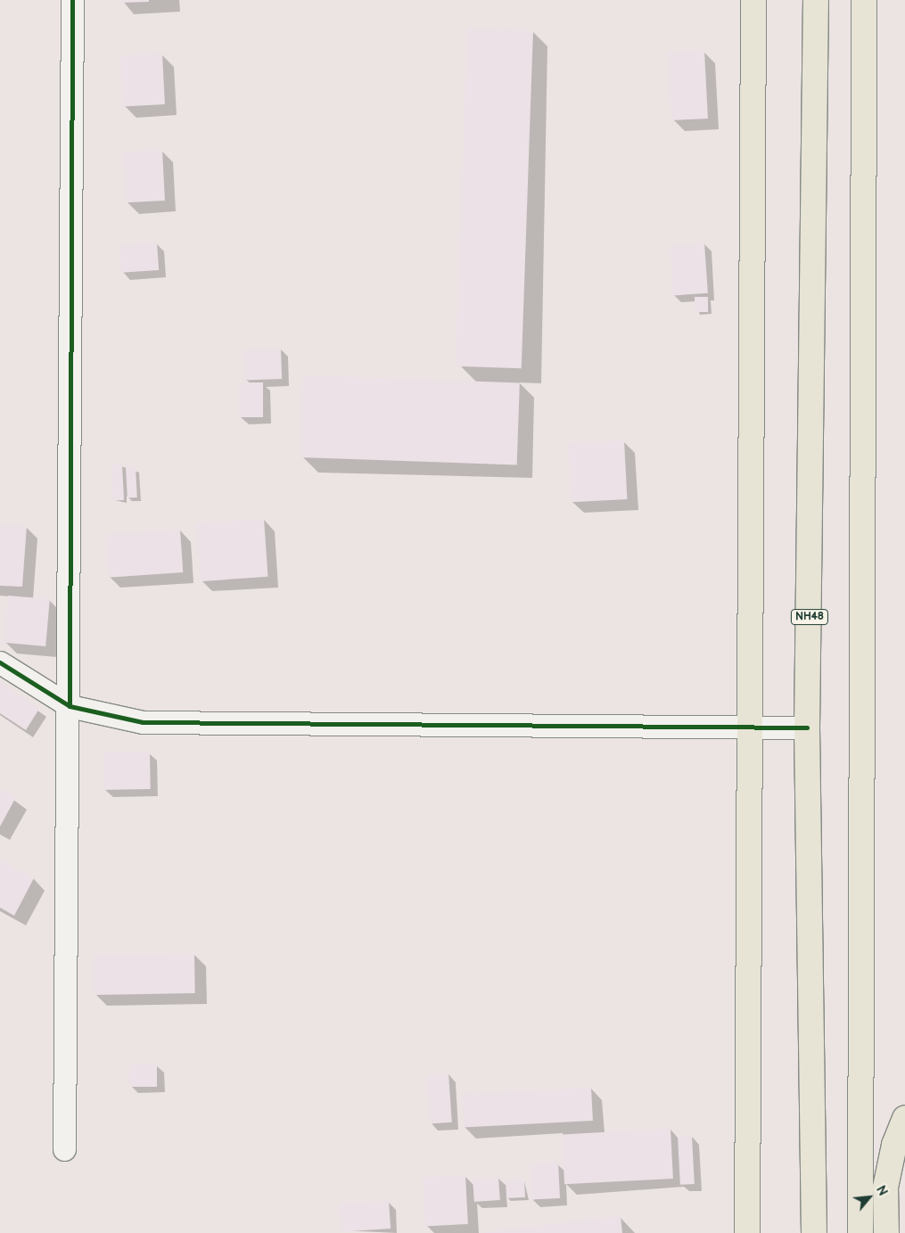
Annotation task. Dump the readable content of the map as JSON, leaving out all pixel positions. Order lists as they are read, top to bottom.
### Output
{
  "streets": {
    "main road": ["NH48"]
  },
  "north": "top right"
}
